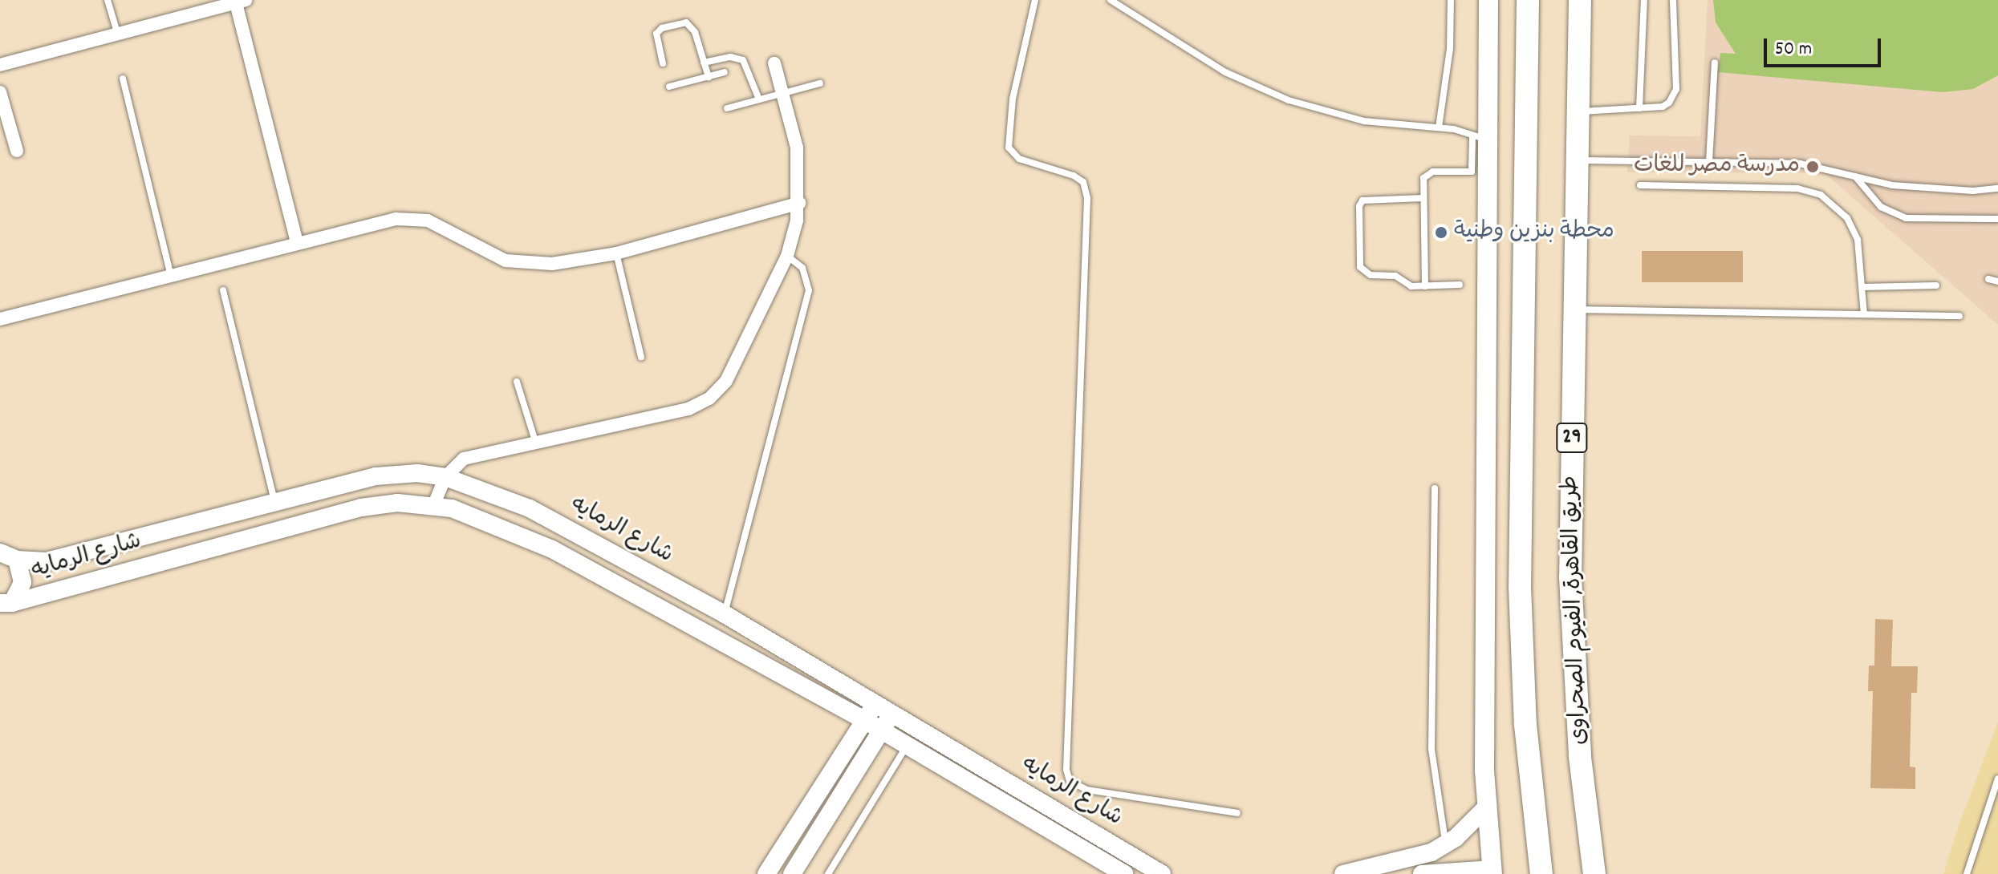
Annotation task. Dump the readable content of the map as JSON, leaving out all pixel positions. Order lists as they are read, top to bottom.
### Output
{
  "streets": {
    "highway": ["29", "طريق القاهرة, الفيوم الصحراوى"],
    "street": ["شارع الرمايه"]
  },
  "places": ["مدرسة مصر للغات", "محطة بنزين وطنية"],
  "scale_bar": "50 m"
}
